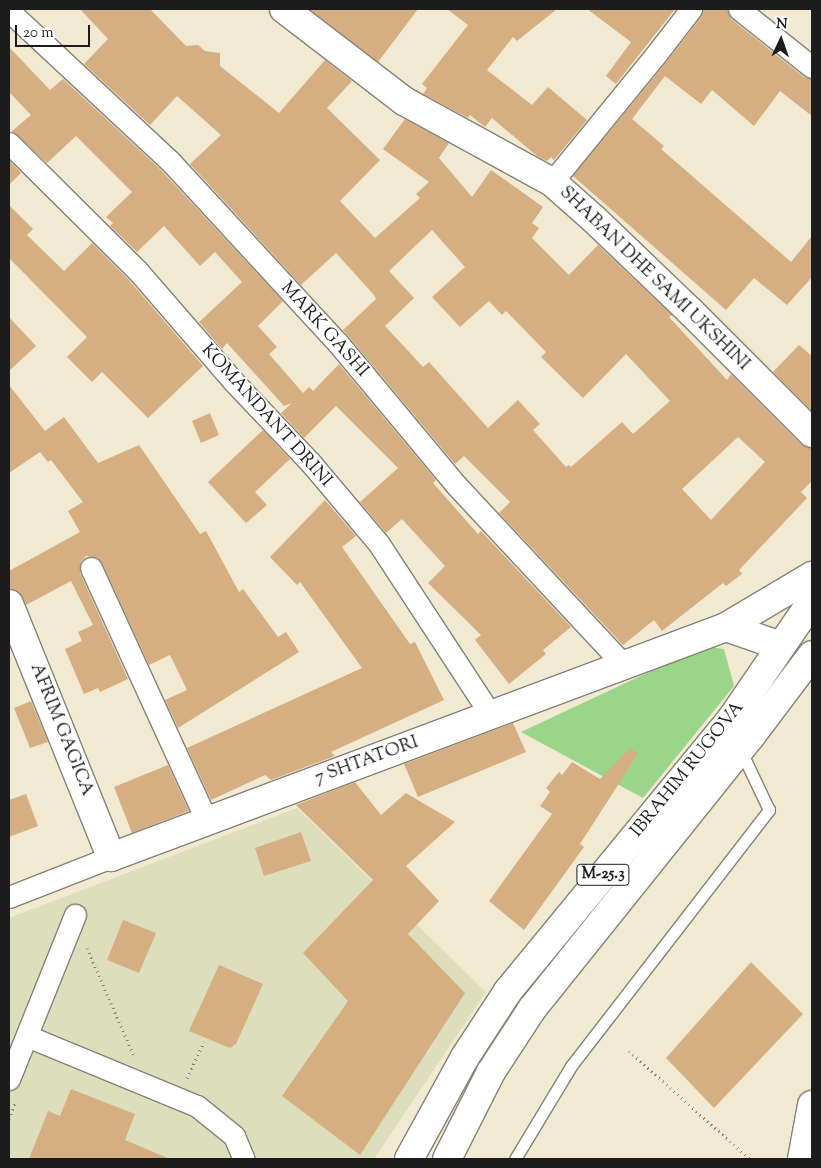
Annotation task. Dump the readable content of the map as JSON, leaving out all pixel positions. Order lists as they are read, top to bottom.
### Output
{
  "streets": {
    "street": [
      "SHABAN DHE SAMI UKSHINI",
      "MARK GASHI",
      "KOMANDANT DRINI",
      "AFRIM GAGICA",
      "7 SHTATORI",
      "IBRAHIM RUGOVA",
      "M-25.3"
    ]
  },
  "crossings": [
    ["MARK GASHI", "7 SHTATORI"],
    ["KOMANDANT DRINI", "7 SHTATORI"],
    ["AFRIM GAGICA", "7 SHTATORI"]
  ],
  "scale_bar": "20 m",
  "north": "top"
}
